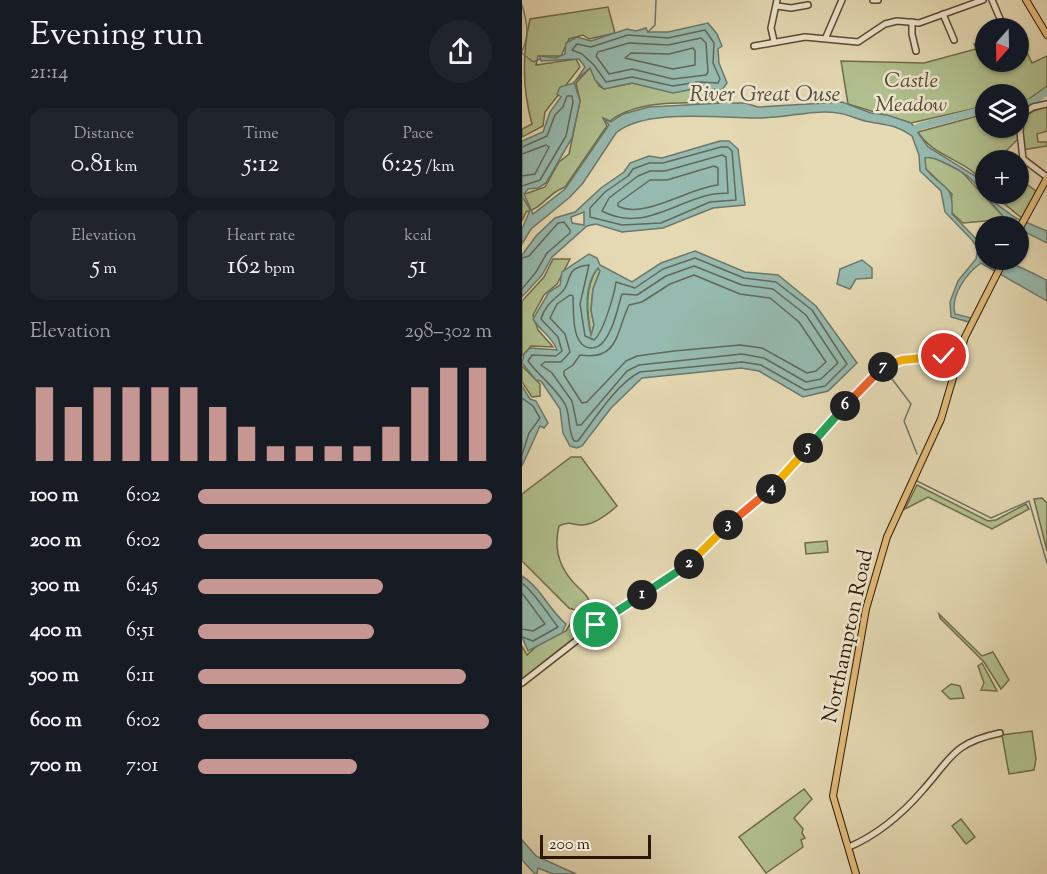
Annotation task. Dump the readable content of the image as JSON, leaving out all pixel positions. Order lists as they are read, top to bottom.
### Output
{
  "streets": {
    "main road": ["Northampton Road"]
  },
  "water": ["River Great Ouse"],
  "parks": ["Castle Meadow"],
  "scale_bar": "200 m",
  "north": "bottom",
  "page": {
    "heading": ["Evening run", "21:14"],
    "map_buttons": ["+", "−"],
    "stats": [
      ["Distance", "0.81 km"],
      ["Time", "5:12"],
      ["Pace", "6:25 /km"],
      ["Elevation", "5 m"],
      ["Heart rate", "162 bpm"],
      ["kcal", "51"]
    ],
    "chart": ["Elevation", "298–302 m"],
    "pins": [
      "7",
      "6",
      "5",
      "4",
      "3",
      "2",
      "1"
    ],
    "list": [
      {
        "name": "100 m",
        "note": "6:02"
      },
      {
        "name": "200 m",
        "note": "6:02"
      },
      {
        "name": "300 m",
        "note": "6:45"
      },
      {
        "name": "400 m",
        "note": "6:51"
      },
      {
        "name": "500 m",
        "note": "6:11"
      },
      {
        "name": "600 m",
        "note": "6:02"
      },
      {
        "name": "700 m",
        "note": "7:01"
      }
    ],
    "scale": "200 m"
  }
}
